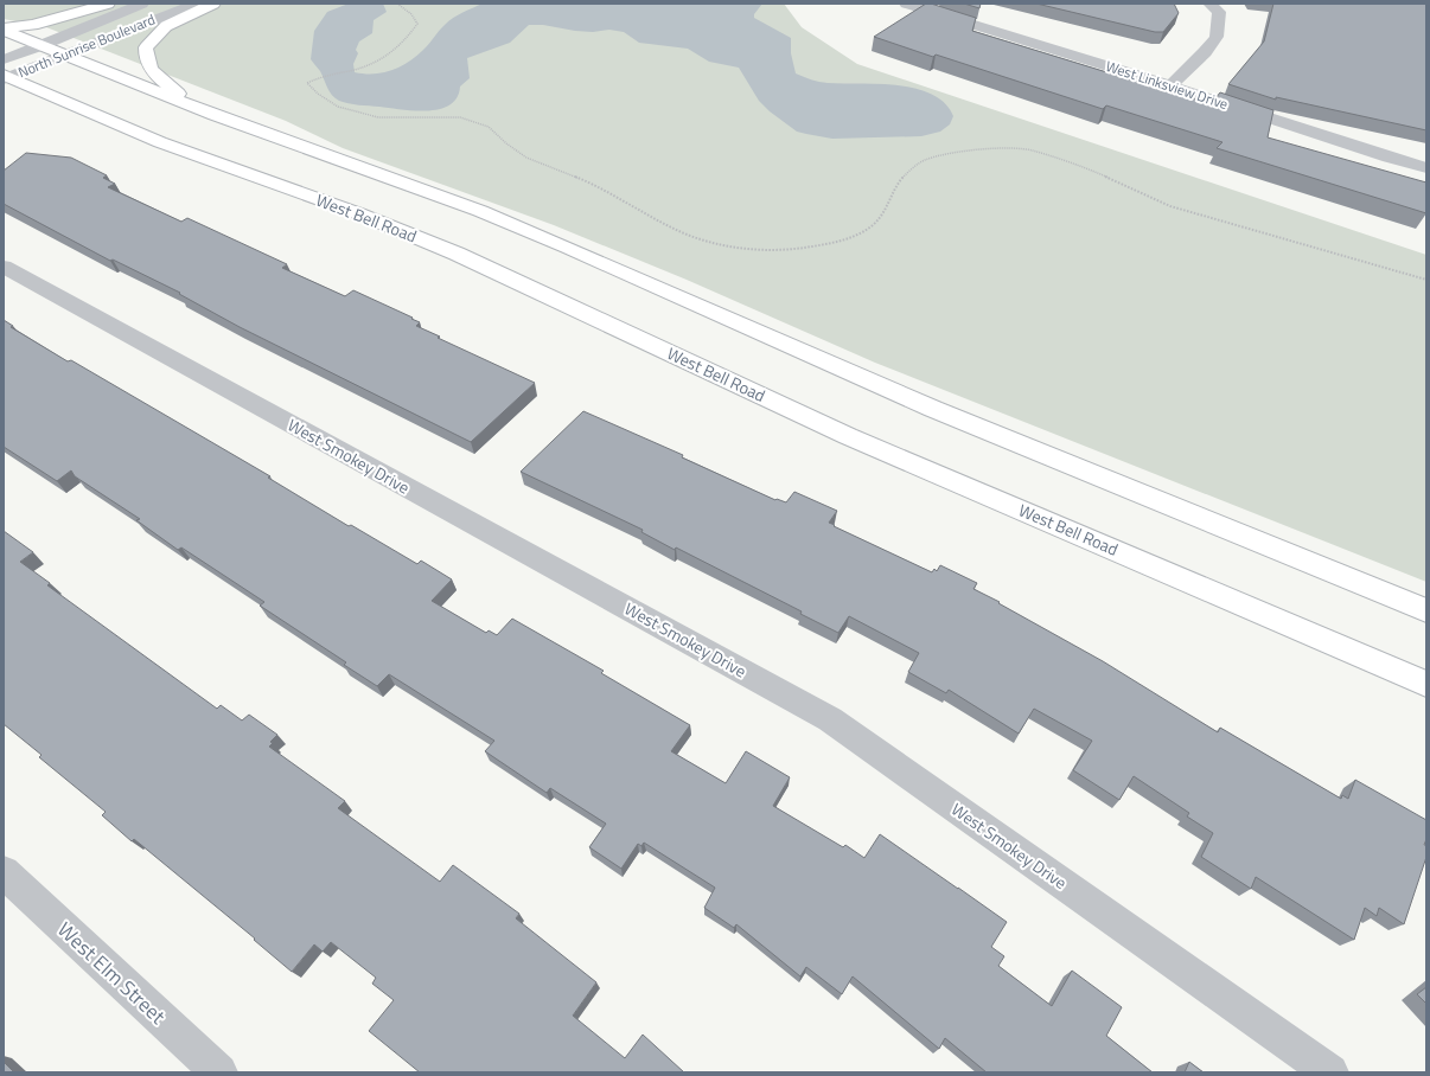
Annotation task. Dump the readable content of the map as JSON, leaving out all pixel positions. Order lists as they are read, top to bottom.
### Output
{
  "streets": {
    "main road": ["West Bell Road"],
    "street": [
      "North Sunrise Boulevard",
      "West Linksview Drive",
      "West Smokey Drive",
      "West Elm Street"
    ]
  },
  "crossings": [
    ["North Sunrise Boulevard", "West Bell Road"]
  ]
}
